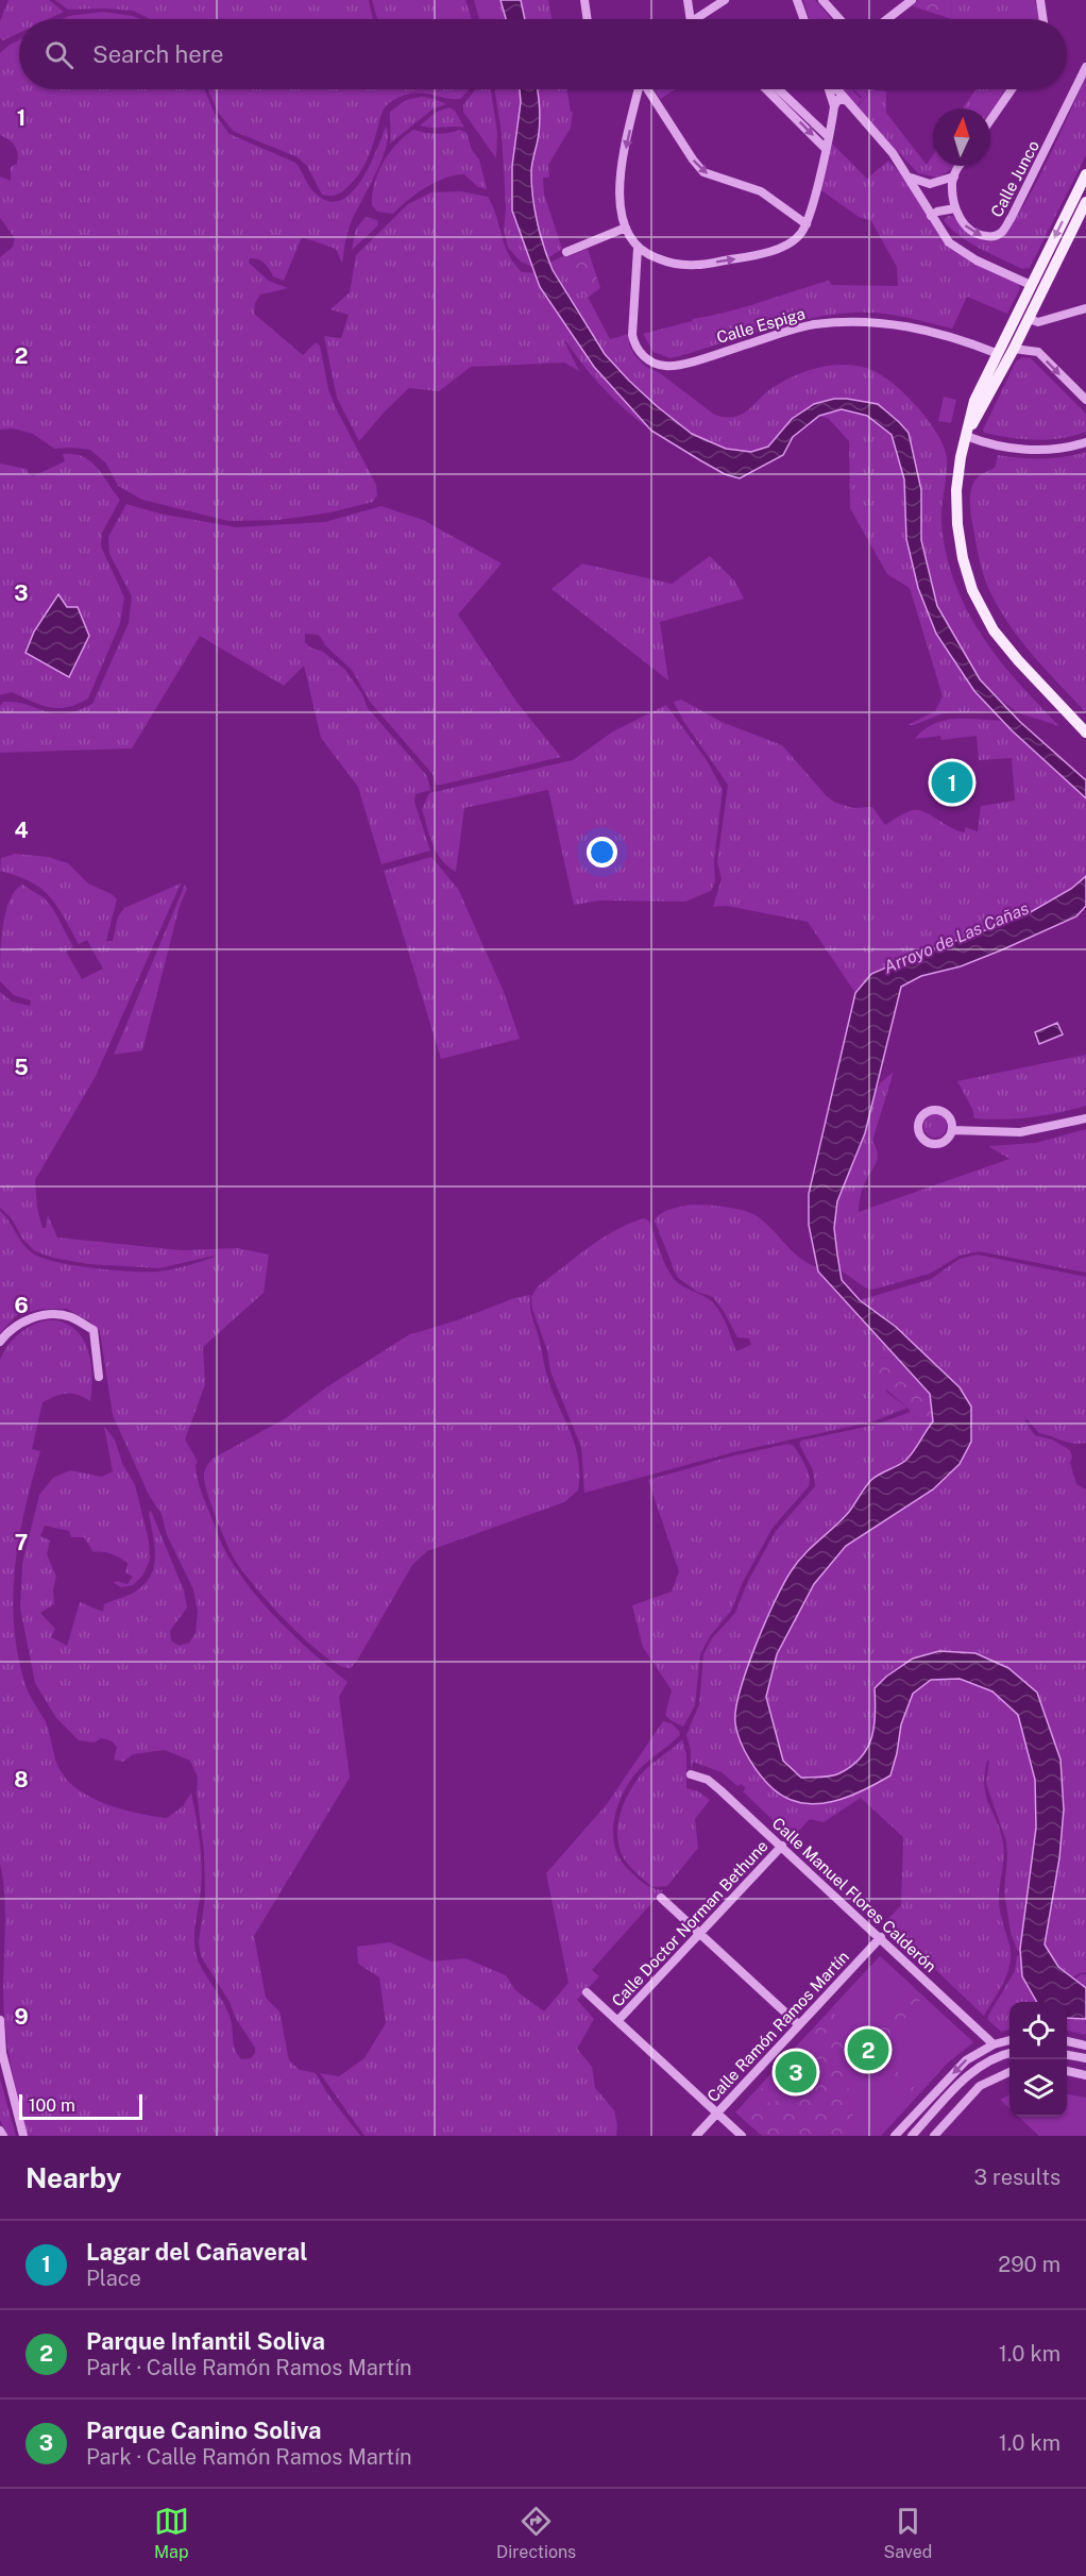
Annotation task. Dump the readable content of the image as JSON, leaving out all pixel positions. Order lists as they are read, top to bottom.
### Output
{
  "streets": {
    "street": [
      "Calle Junco",
      "Calle Espiga",
      "Calle Manuel Flores Calderón",
      "Calle Doctor Norman Bethune",
      "Calle Ramón Ramos Martín"
    ]
  },
  "crossings": [
    ["Calle Manuel Flores Calderón", "Calle Doctor Norman Bethune"],
    ["Calle Manuel Flores Calderón", "Calle Ramón Ramos Martín"]
  ],
  "water": ["Arroyo de Las Cañas"],
  "scale_bar": "100 m",
  "north": "top",
  "page": {
    "search": "Search here",
    "pins": ["1", "2", "3"],
    "scale": "100 m",
    "heading": ["Nearby", "3 results"],
    "list": [
      {
        "mark": "1",
        "name": "Lagar del Cañaveral",
        "note": "Place",
        "value": "290 m"
      },
      {
        "mark": "2",
        "name": "Parque Infantil Soliva",
        "note": "Park · Calle Ramón Ramos Martín",
        "value": "1.0 km"
      },
      {
        "mark": "3",
        "name": "Parque Canino Soliva",
        "note": "Park · Calle Ramón Ramos Martín",
        "value": "1.0 km"
      }
    ],
    "nav": ["Map", "Directions", "Saved"]
  },
  "grid": {
    "rows": [
      "1",
      "2",
      "3",
      "4",
      "5",
      "6",
      "7",
      "8",
      "9"
    ]
  }
}
